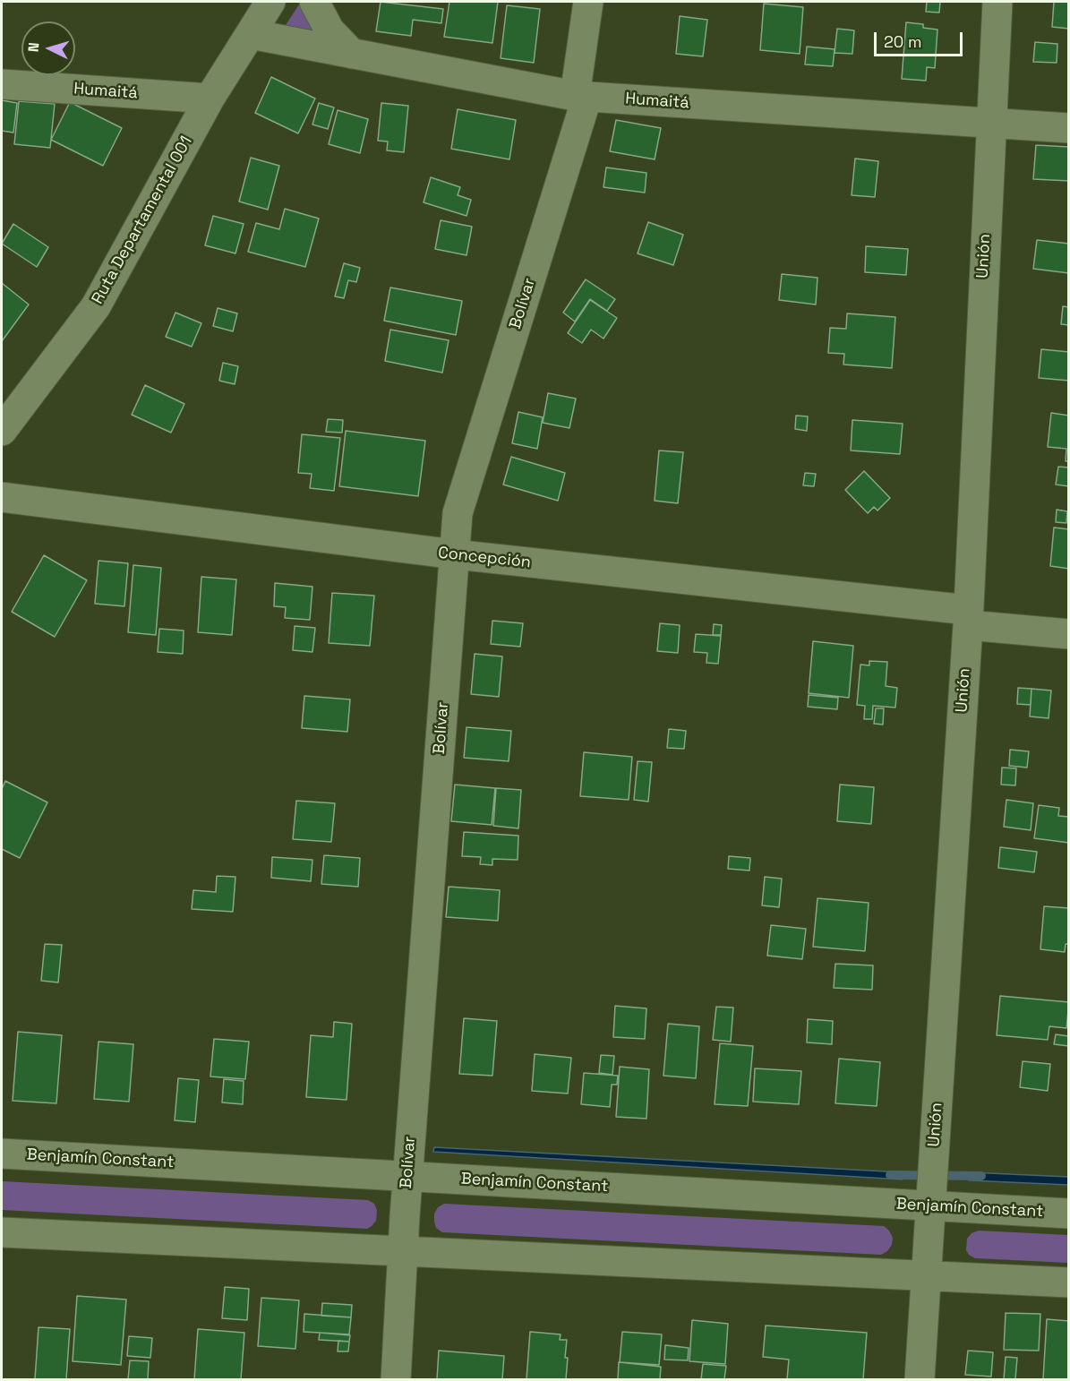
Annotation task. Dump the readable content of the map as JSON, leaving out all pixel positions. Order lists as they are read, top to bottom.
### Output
{
  "streets": {
    "street": [
      "Humaitá",
      "Ruta Departamental 001",
      "Unión",
      "Bolívar",
      "Concepción",
      "Benjamín Constant"
    ]
  },
  "crossings": [
    ["Humaitá", "Ruta Departamental 001"],
    ["Humaitá", "Unión"],
    ["Humaitá", "Bolívar"],
    ["Unión", "Concepción"],
    ["Unión", "Benjamín Constant"],
    ["Bolívar", "Concepción"],
    ["Bolívar", "Benjamín Constant"]
  ],
  "scale_bar": "20 m",
  "north": "left"
}
